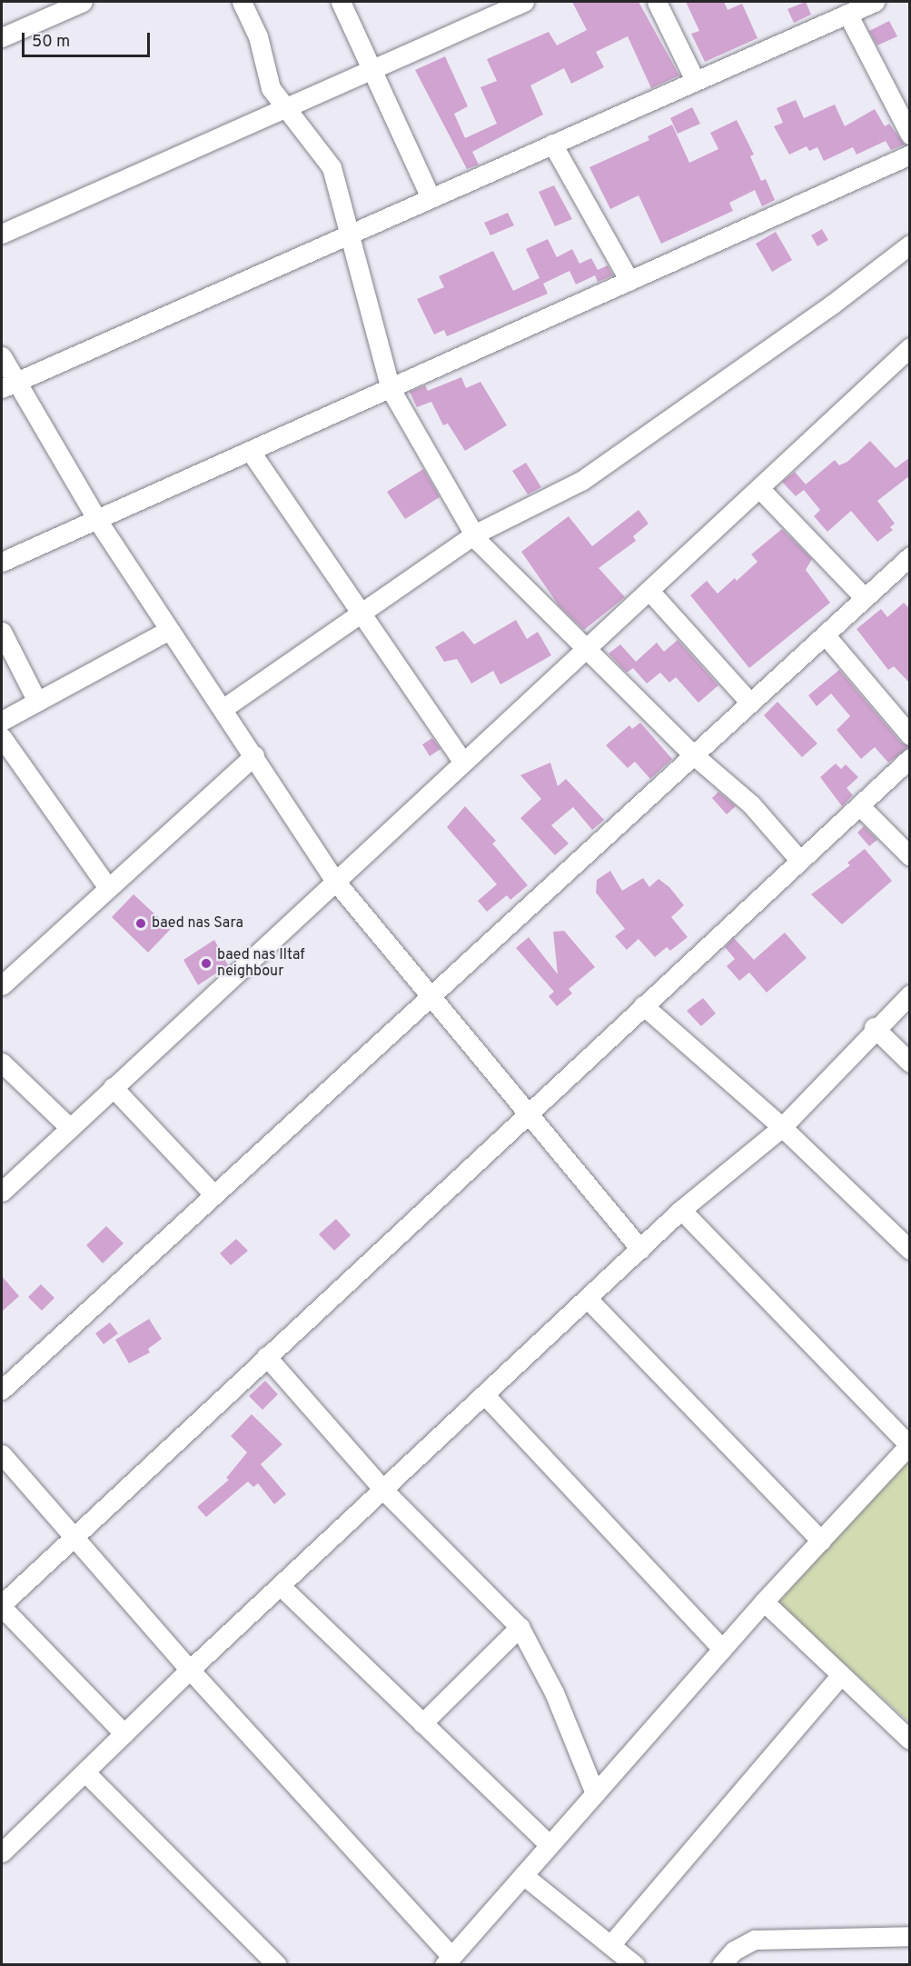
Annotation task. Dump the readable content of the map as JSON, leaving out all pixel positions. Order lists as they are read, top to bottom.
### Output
{
  "places": ["baed nas Sara", "baed nas Iltaf neighbour"],
  "scale_bar": "50 m"
}
